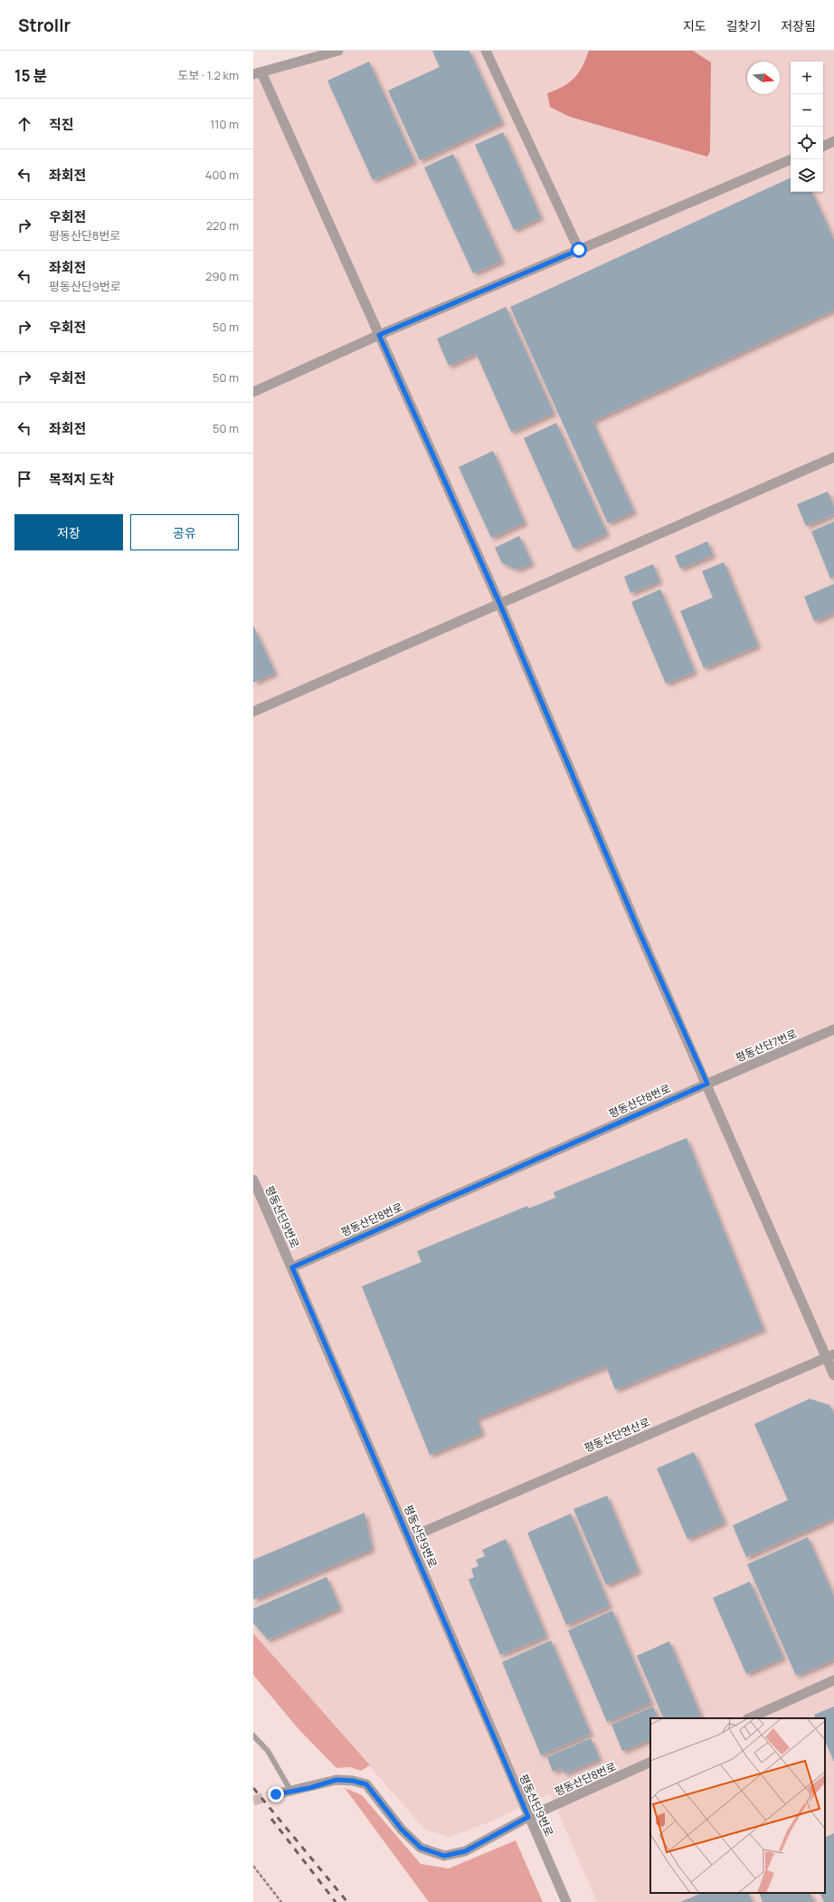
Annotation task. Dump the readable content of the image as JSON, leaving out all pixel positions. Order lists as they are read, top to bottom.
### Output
{
  "streets": {
    "street": [
      "평동산단7번로",
      "평동산단8번로",
      "평동산단9번로",
      "평동산단연산로"
    ]
  },
  "crossings": [
    ["평동산단7번로", "평동산단8번로"],
    ["평동산단8번로", "평동산단9번로"],
    ["평동산단9번로", "평동산단연산로"]
  ],
  "north": "right",
  "page": {
    "header": "Strollr",
    "nav": ["지도", "길찾기", "저장됨"],
    "heading": ["15 분", "도보 · 1.2 km"],
    "map_buttons": ["+", "−"],
    "list": [
      ["직진", "110 m"],
      ["좌회전", "400 m"],
      ["우회전", "평동산단8번로", "220 m"],
      ["좌회전", "평동산단9번로", "290 m"],
      ["우회전", "50 m"],
      ["우회전", "50 m"],
      ["좌회전", "50 m"],
      "목적지 도착"
    ],
    "buttons": ["저장", "공유"]
  }
}
